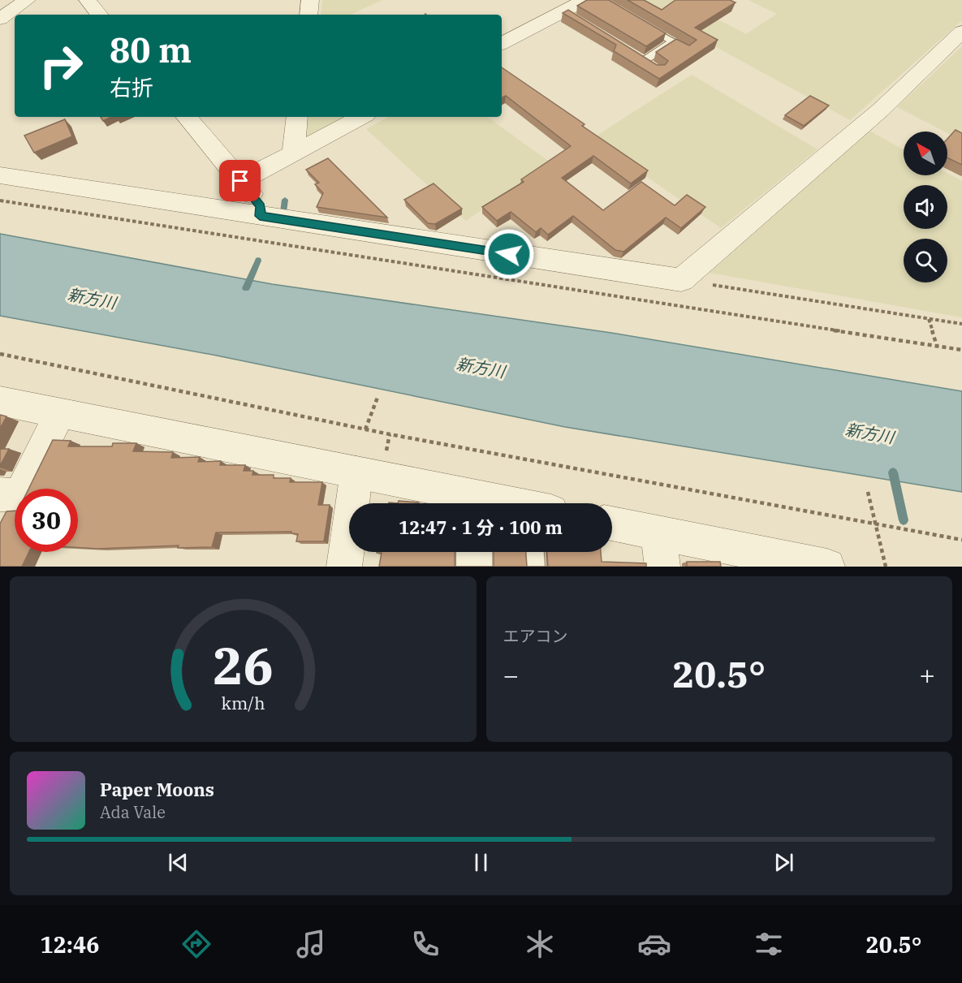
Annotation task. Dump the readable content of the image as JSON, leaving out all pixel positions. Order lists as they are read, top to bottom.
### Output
{
  "water": ["新方川"],
  "north": "top left",
  "page": {
    "turn": ["80 m", "右折"],
    "limit": "30",
    "trip": "12:47 · 1 分 · 100 m",
    "tile": "エアコン",
    "heat": ["−", "20.5°", "+"],
    "song": ["Paper Moons", "Ada Vale"],
    "tabs": ["12:46", "20.5°"],
    "gauge": ["26", "km/h"]
  }
}
